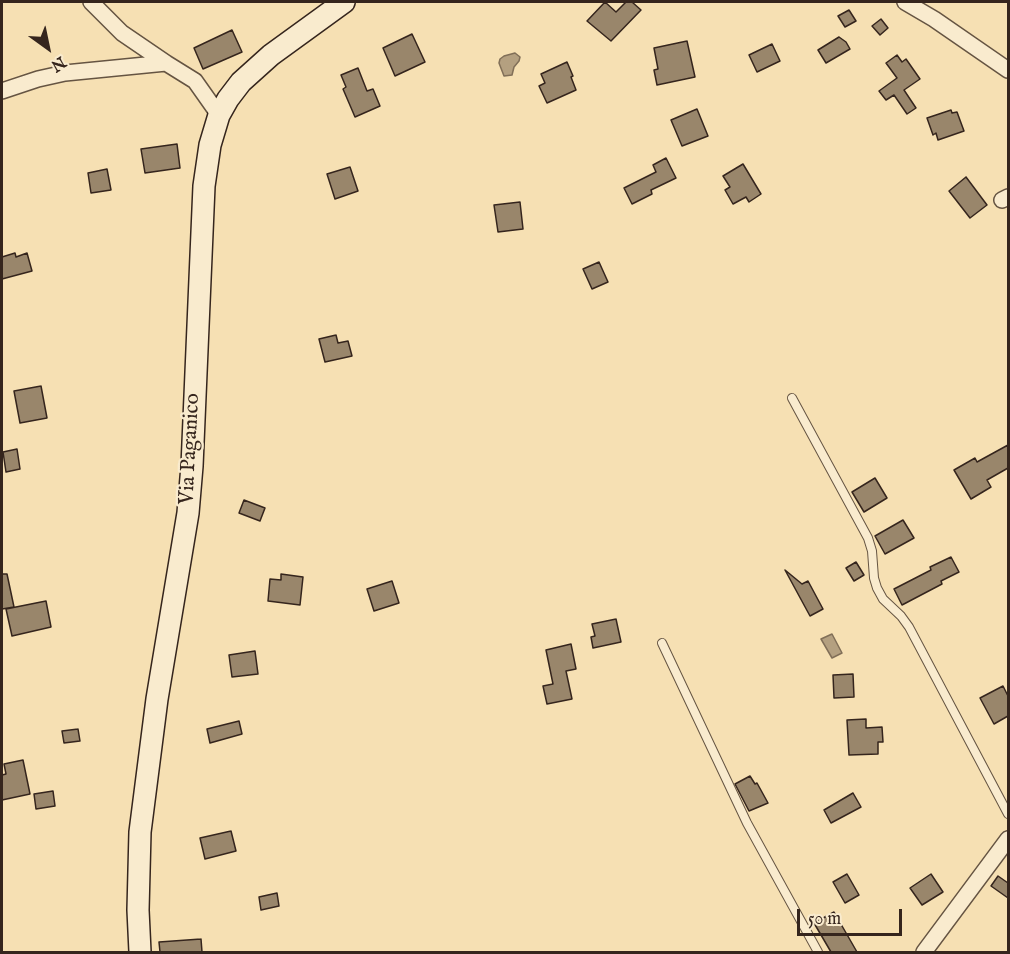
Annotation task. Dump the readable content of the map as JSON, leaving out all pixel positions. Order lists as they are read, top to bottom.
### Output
{
  "streets": {
    "street": ["Via Paganico"]
  },
  "scale_bar": "50 m",
  "north": "bottom right"
}
